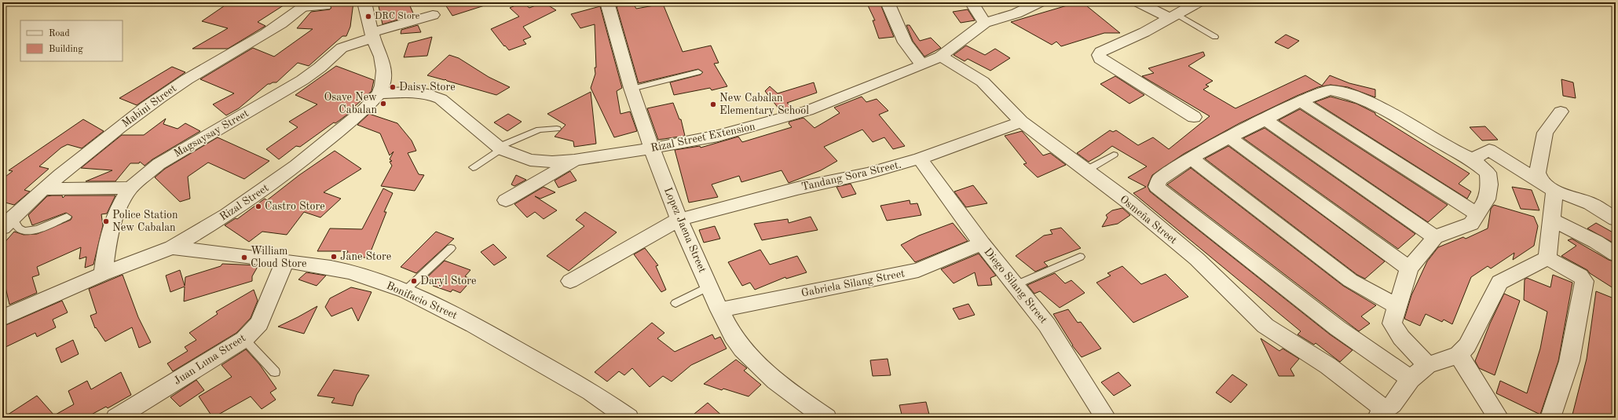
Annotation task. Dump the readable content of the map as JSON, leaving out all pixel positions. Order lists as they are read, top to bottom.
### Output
{
  "streets": {
    "street": [
      "Mabini Street",
      "Magsaysay Street",
      "Rizal Street Extension",
      "Tandang Sora Street.",
      "Rizal Street",
      "Osmeña Street",
      "Lopez Jaena Street",
      "Gabriela Silang Street",
      "Diego Silang Street",
      "Bonifacio Street",
      "Juan Luna Street"
    ]
  },
  "crossings": [
    ["Magsaysay Street", "Rizal Street"],
    ["Rizal Street Extension", "Rizal Street"],
    ["Rizal Street Extension", "Osmeña Street"],
    ["Rizal Street Extension", "Lopez Jaena Street"],
    ["Tandang Sora Street.", "Osmeña Street"],
    ["Tandang Sora Street.", "Lopez Jaena Street"],
    ["Tandang Sora Street.", "Diego Silang Street"],
    ["Rizal Street", "Bonifacio Street"],
    ["Lopez Jaena Street", "Gabriela Silang Street"],
    ["Gabriela Silang Street", "Diego Silang Street"],
    ["Bonifacio Street", "Juan Luna Street"]
  ],
  "places": [
    "DRC Store",
    "Daisy Store",
    "Osave New Cabalan",
    "New Cabalan Elementary School",
    "Castro Store",
    "Police Station New Cabalan",
    "Jane Store",
    "William Cloud Store",
    "Daryl Store"
  ],
  "legend": ["Road", "Building"]
}
